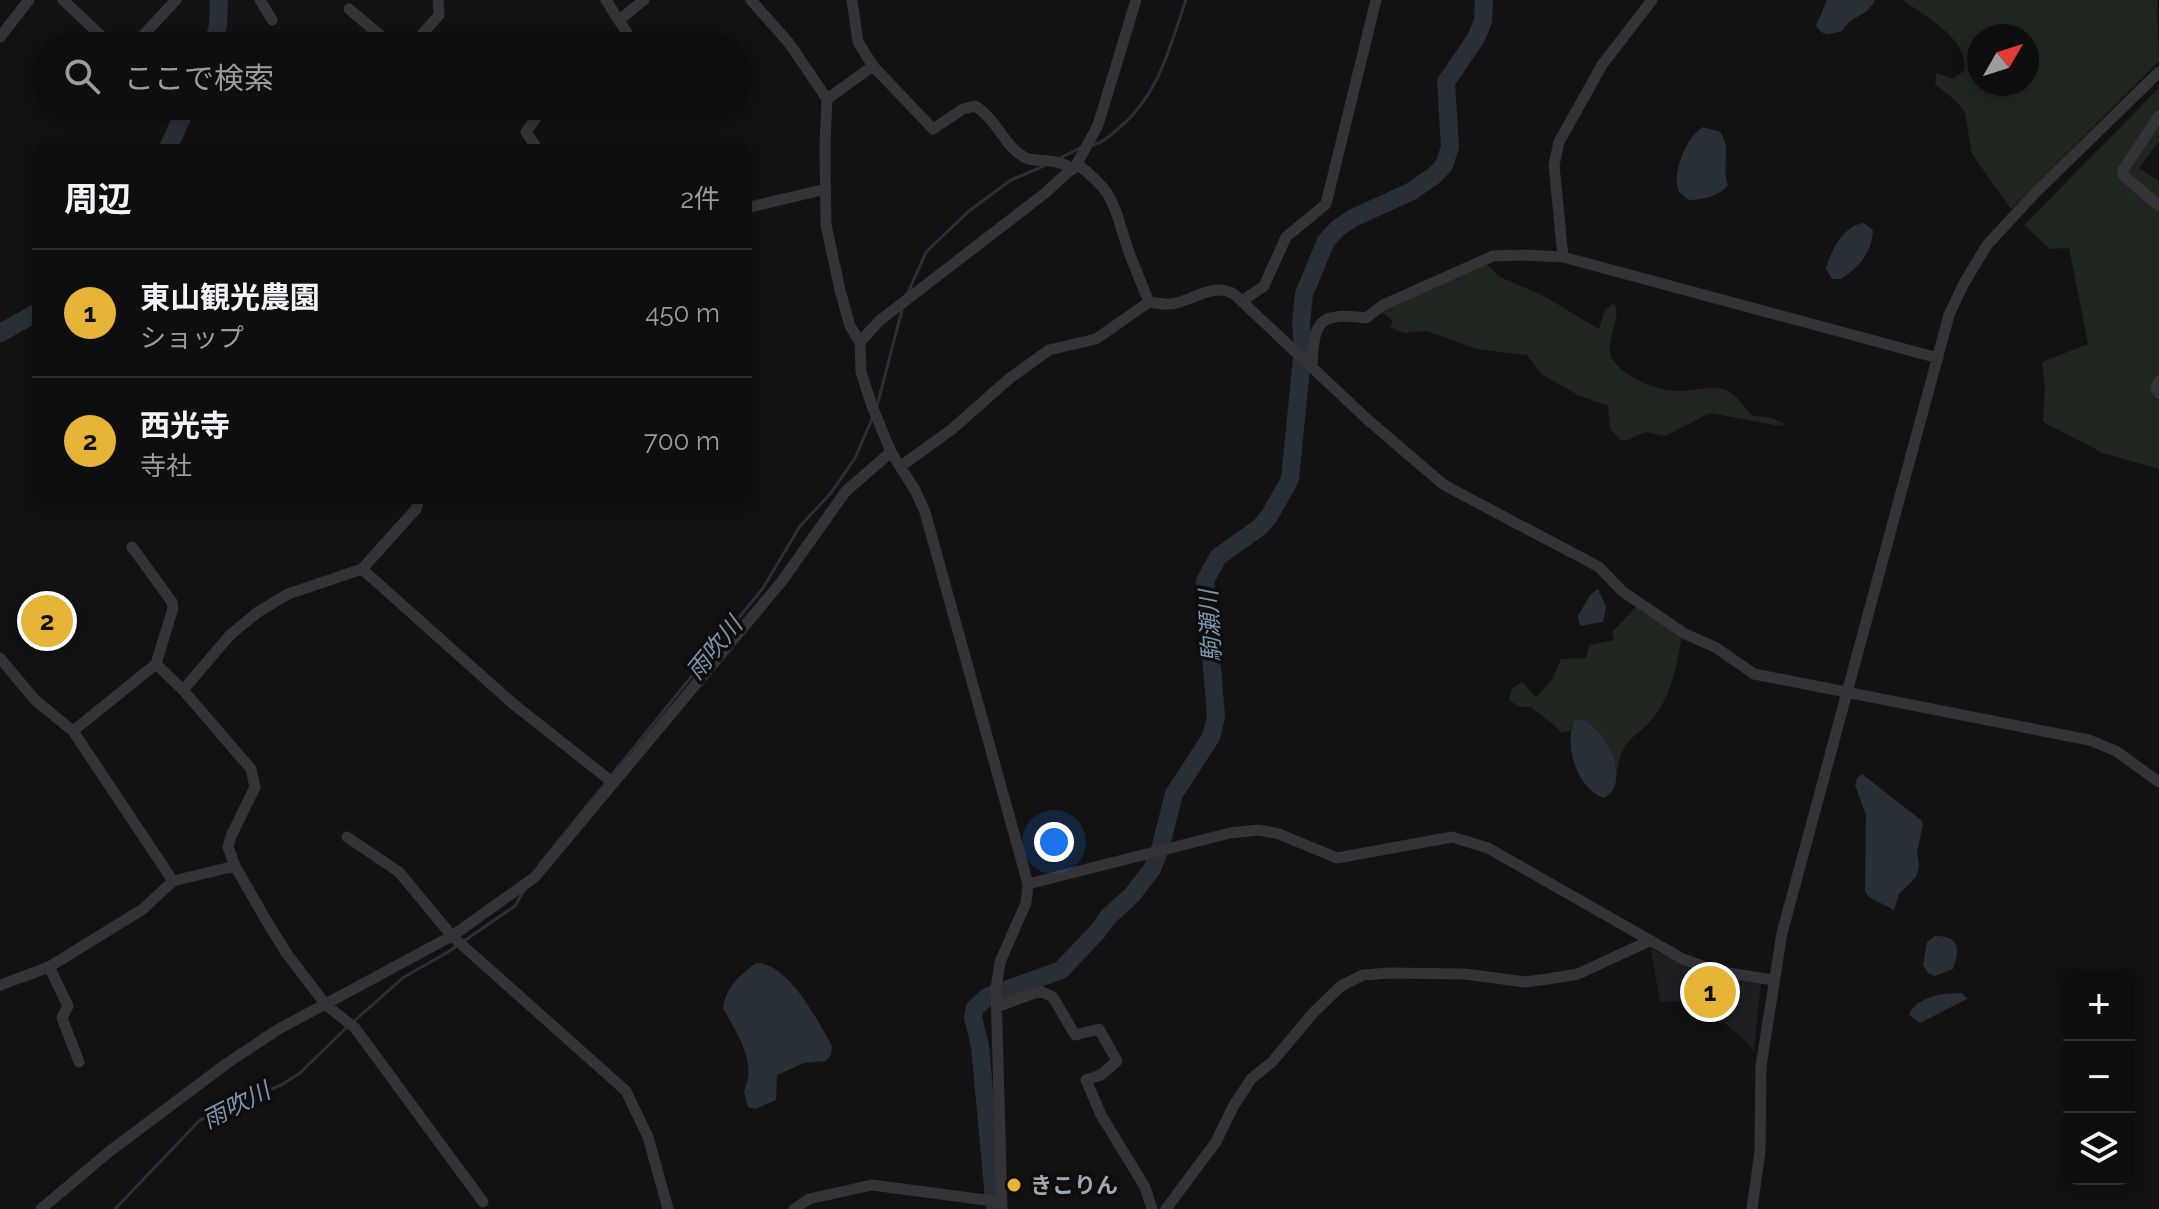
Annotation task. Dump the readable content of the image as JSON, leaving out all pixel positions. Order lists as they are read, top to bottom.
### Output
{
  "water": ["駒瀬川", "雨吹川"],
  "places": ["きこりん"],
  "north": "top right",
  "page": {
    "search": "ここで検索",
    "heading": ["周辺", "2件"],
    "list": [
      {
        "mark": "1",
        "name": "東山観光農園",
        "note": "ショップ",
        "value": "450 m"
      },
      {
        "mark": "2",
        "name": "西光寺",
        "note": "寺社",
        "value": "700 m"
      }
    ],
    "pins": ["2", "1"],
    "map_buttons": ["+", "−"]
  }
}
